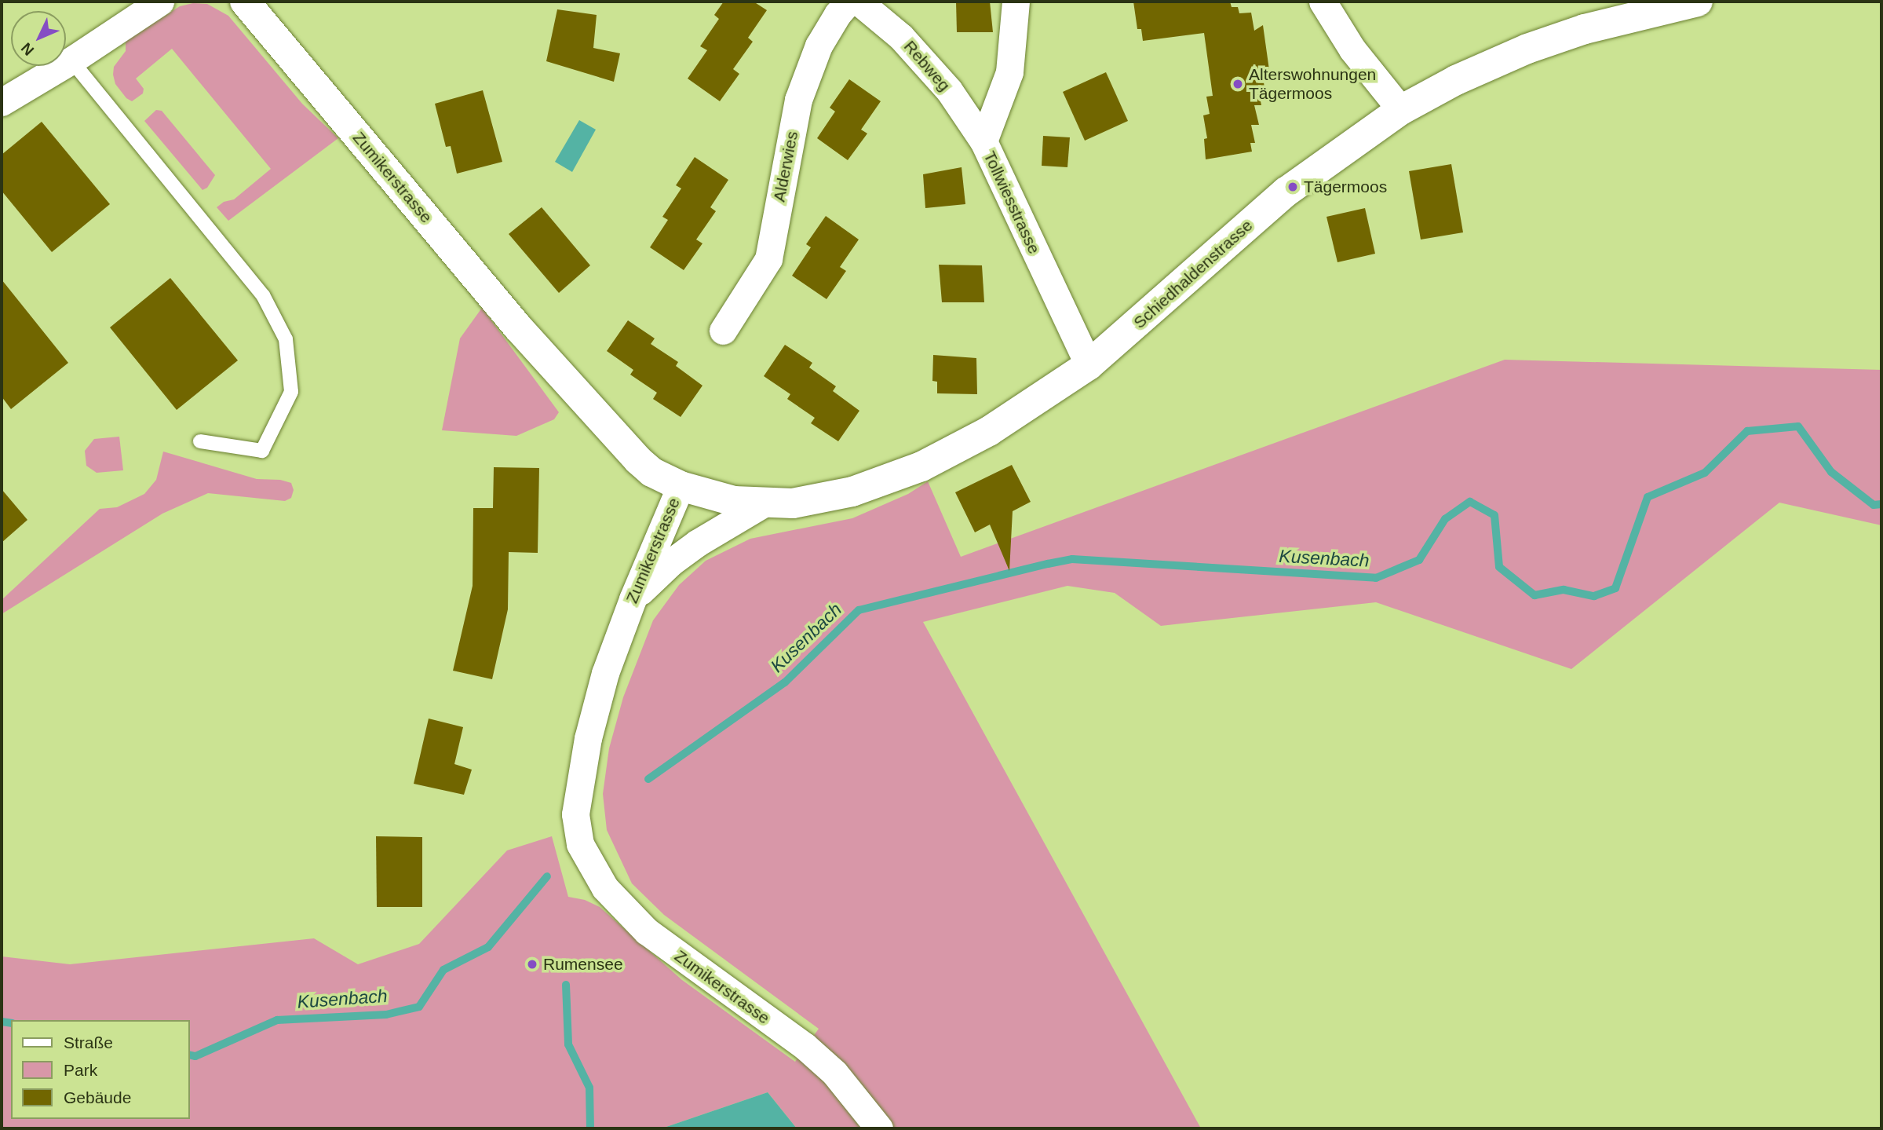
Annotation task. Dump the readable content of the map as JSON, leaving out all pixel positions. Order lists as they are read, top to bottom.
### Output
{
  "streets": {
    "main road": ["Zumikerstrasse", "Schiedhaldenstrasse"],
    "street": ["Rebweg", "Alderwies", "Tollwiesstrasse"]
  },
  "crossings": [
    ["Rebweg", "Tollwiesstrasse"],
    ["Zumikerstrasse", "Schiedhaldenstrasse"],
    ["Tollwiesstrasse", "Schiedhaldenstrasse"]
  ],
  "water": ["Kusenbach"],
  "places": ["Alterswohnungen Tägermoos", "Tägermoos", "Rumensee"],
  "legend": ["Straße", "Park", "Gebäude"],
  "north": "bottom left"
}
